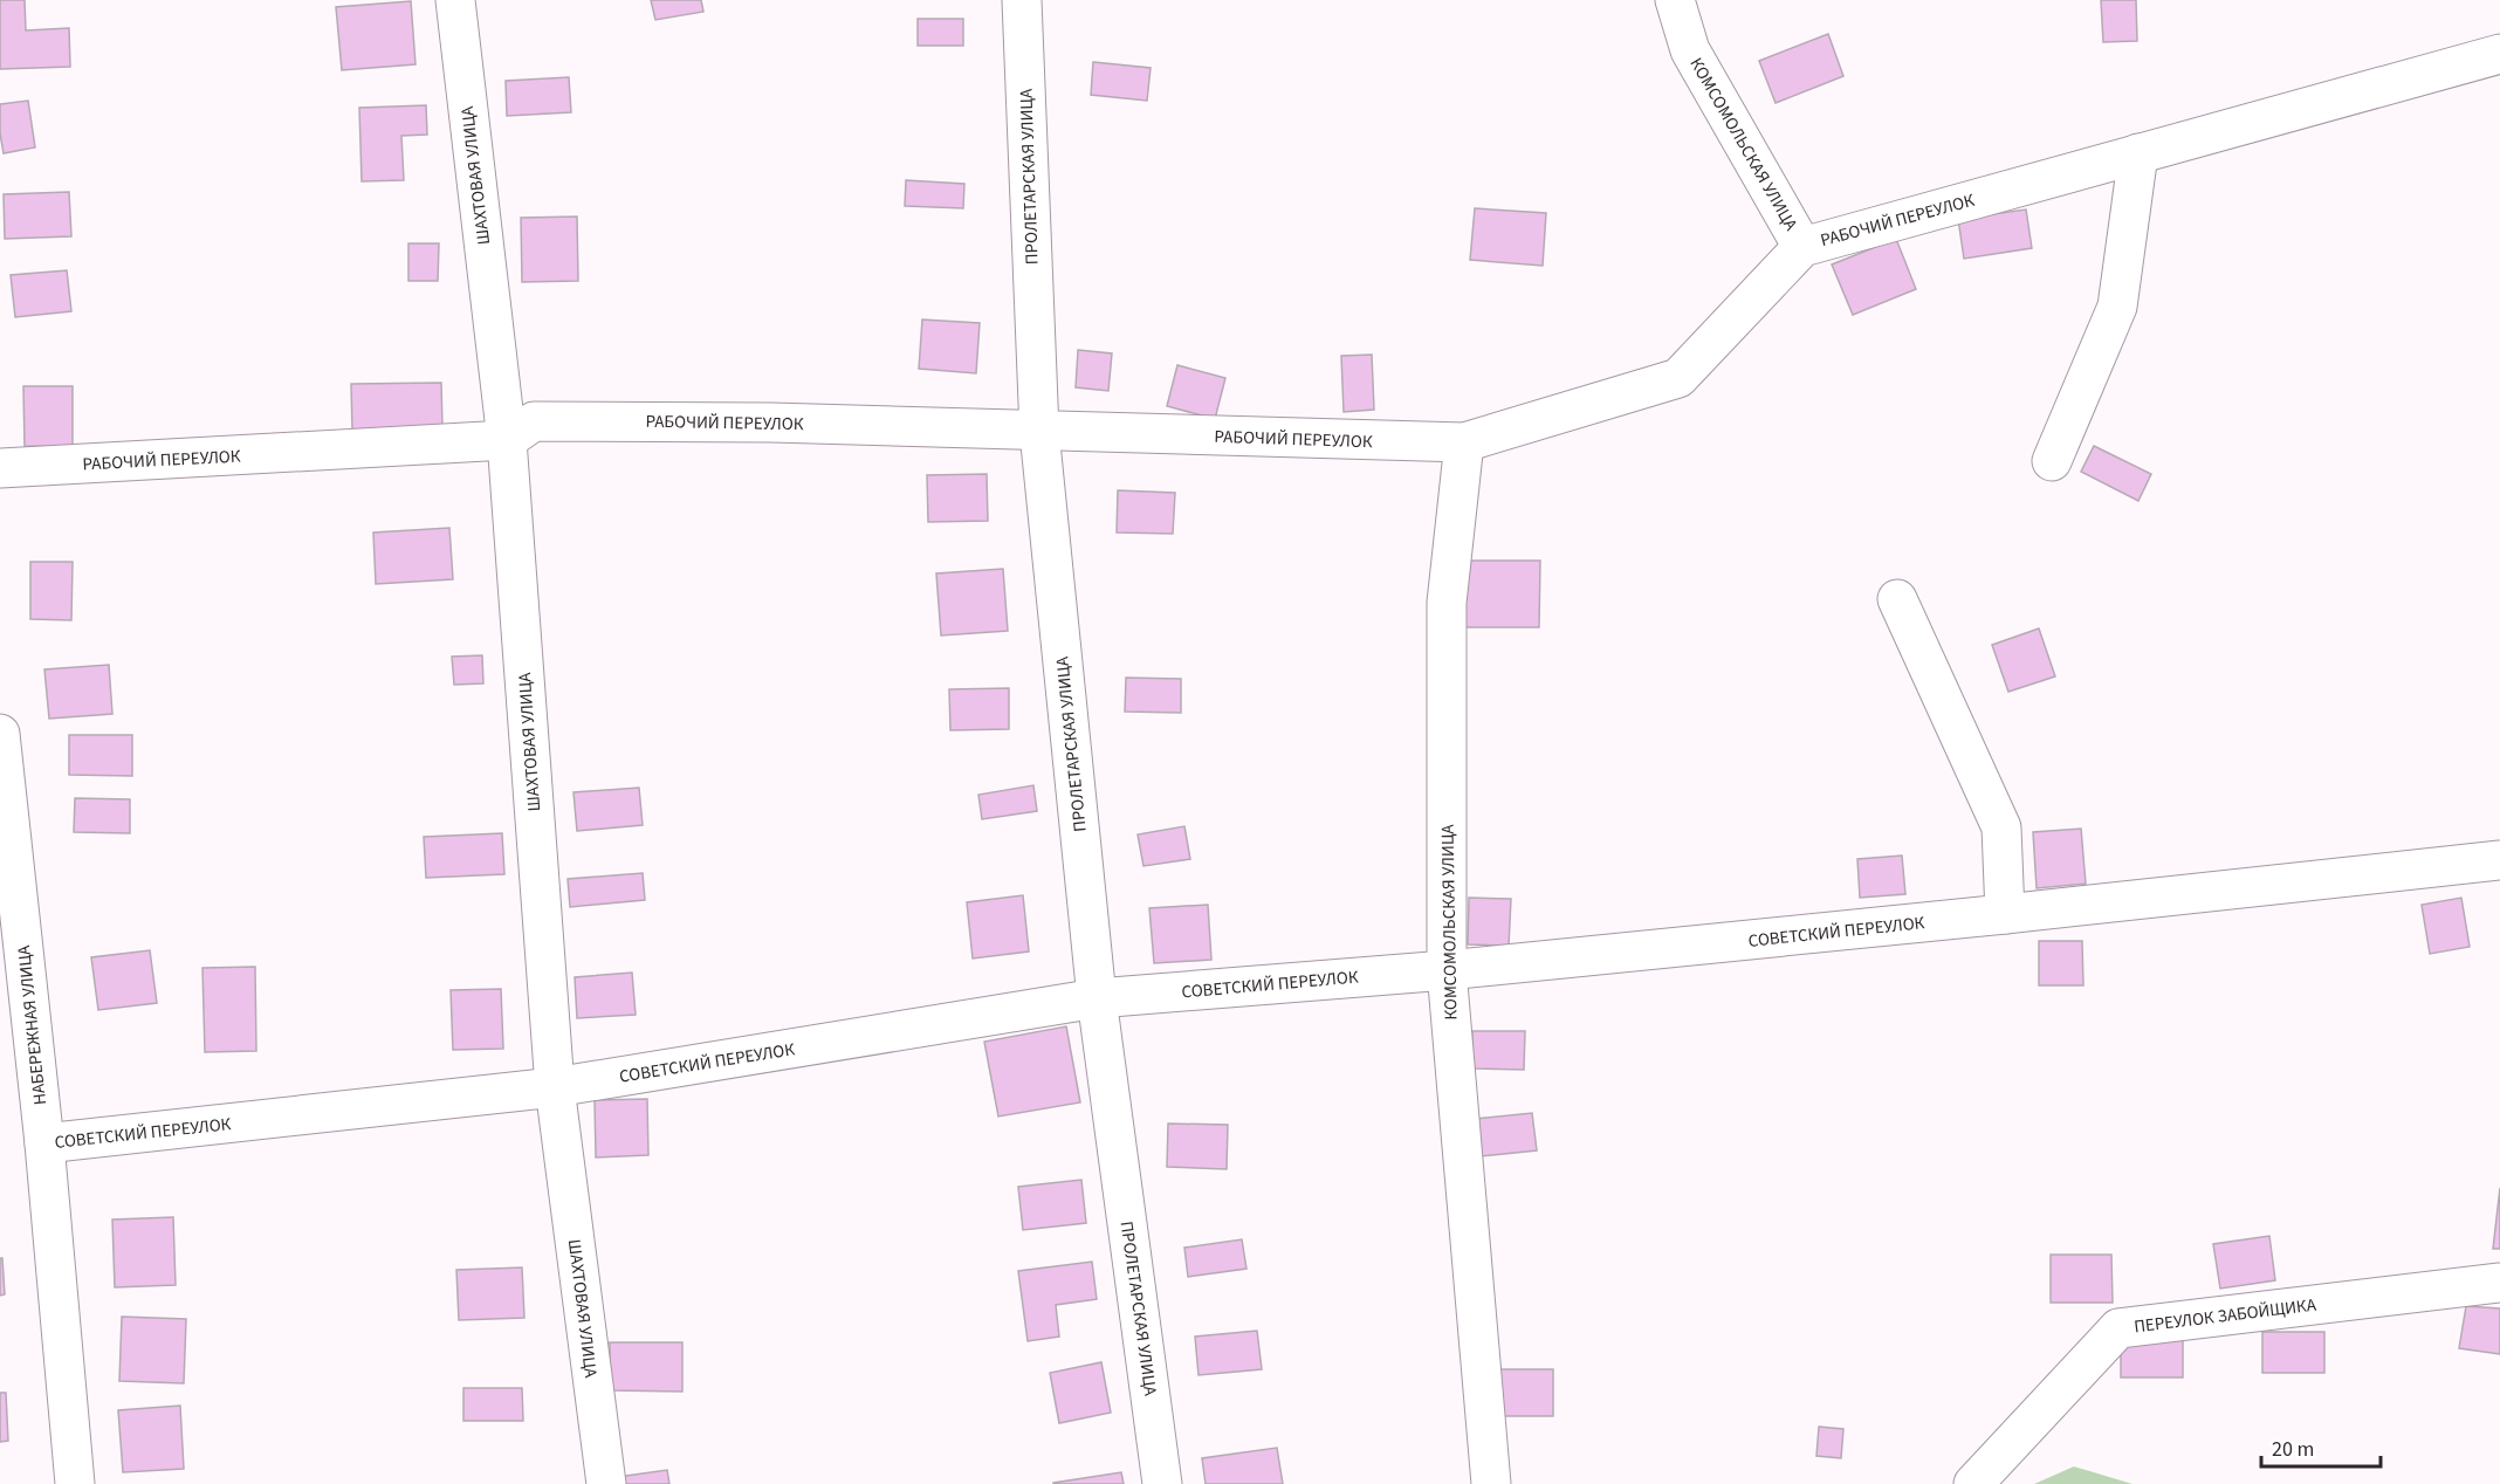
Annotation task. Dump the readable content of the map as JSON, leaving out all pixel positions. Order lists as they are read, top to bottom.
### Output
{
  "streets": {
    "street": [
      "КОМСОМОЛЬСКАЯ УЛИЦА",
      "ШАХТОВАЯ УЛИЦА",
      "ПРОЛЕТАРСКАЯ УЛИЦА",
      "РАБОЧИЙ ПЕРЕУЛОК",
      "СОВЕТСКИЙ ПЕРЕУЛОК",
      "НАБЕРЕЖНАЯ УЛИЦА",
      "ПЕРЕУЛОК ЗАБОЙЩИКА"
    ]
  },
  "crossings": [
    ["КОМСОМОЛЬСКАЯ УЛИЦА", "РАБОЧИЙ ПЕРЕУЛОК"],
    ["КОМСОМОЛЬСКАЯ УЛИЦА", "СОВЕТСКИЙ ПЕРЕУЛОК"],
    ["ШАХТОВАЯ УЛИЦА", "РАБОЧИЙ ПЕРЕУЛОК"],
    ["ШАХТОВАЯ УЛИЦА", "СОВЕТСКИЙ ПЕРЕУЛОК"],
    ["ПРОЛЕТАРСКАЯ УЛИЦА", "РАБОЧИЙ ПЕРЕУЛОК"],
    ["ПРОЛЕТАРСКАЯ УЛИЦА", "СОВЕТСКИЙ ПЕРЕУЛОК"],
    ["СОВЕТСКИЙ ПЕРЕУЛОК", "НАБЕРЕЖНАЯ УЛИЦА"]
  ],
  "scale_bar": "20 m"
}
